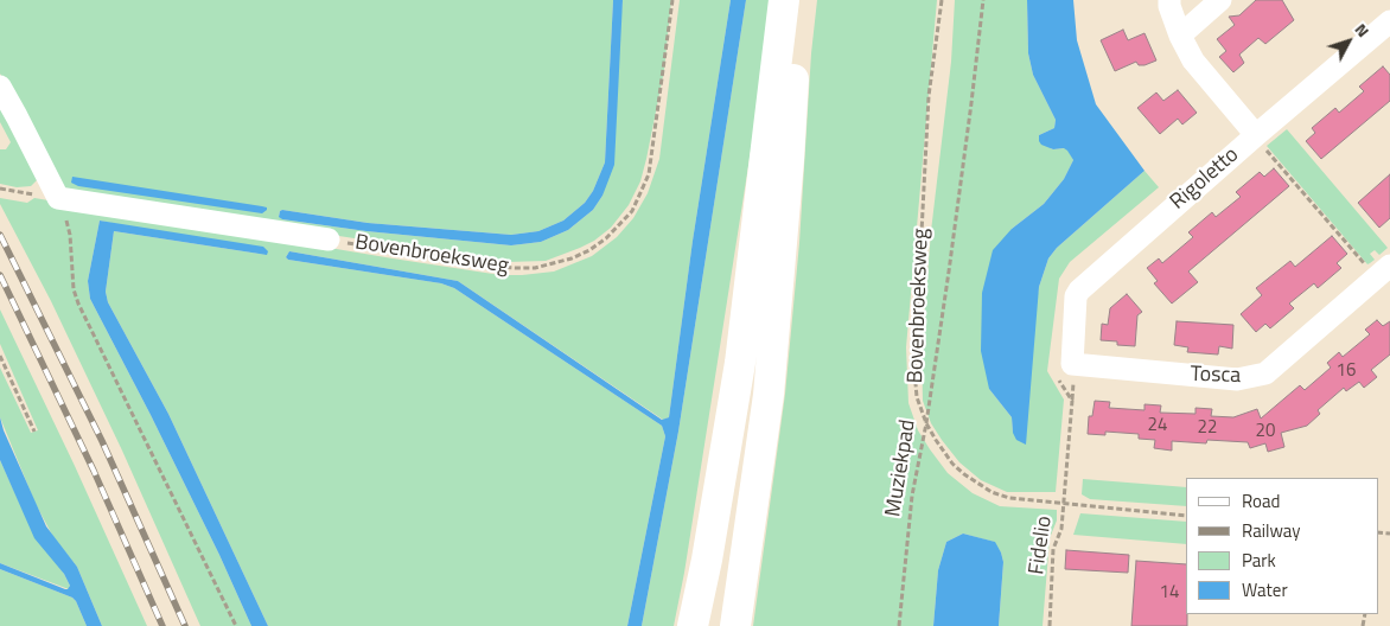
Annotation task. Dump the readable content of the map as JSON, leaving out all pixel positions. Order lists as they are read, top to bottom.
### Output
{
  "streets": {
    "street": ["Rigoletto", "Bovenbroeksweg", "Tosca"],
    "path": ["Muziekpad", "Fidelio"]
  },
  "crossings": [
    ["Rigoletto", "Tosca"],
    ["Rigoletto", "Fidelio"],
    ["Bovenbroeksweg", "Muziekpad"],
    ["Bovenbroeksweg", "Fidelio"],
    ["Tosca", "Fidelio"]
  ],
  "house_numbers": [
    "16",
    "24",
    "22",
    "20",
    "14"
  ],
  "legend": [
    "Road",
    "Railway",
    "Park",
    "Water"
  ],
  "north": "top right"
}
